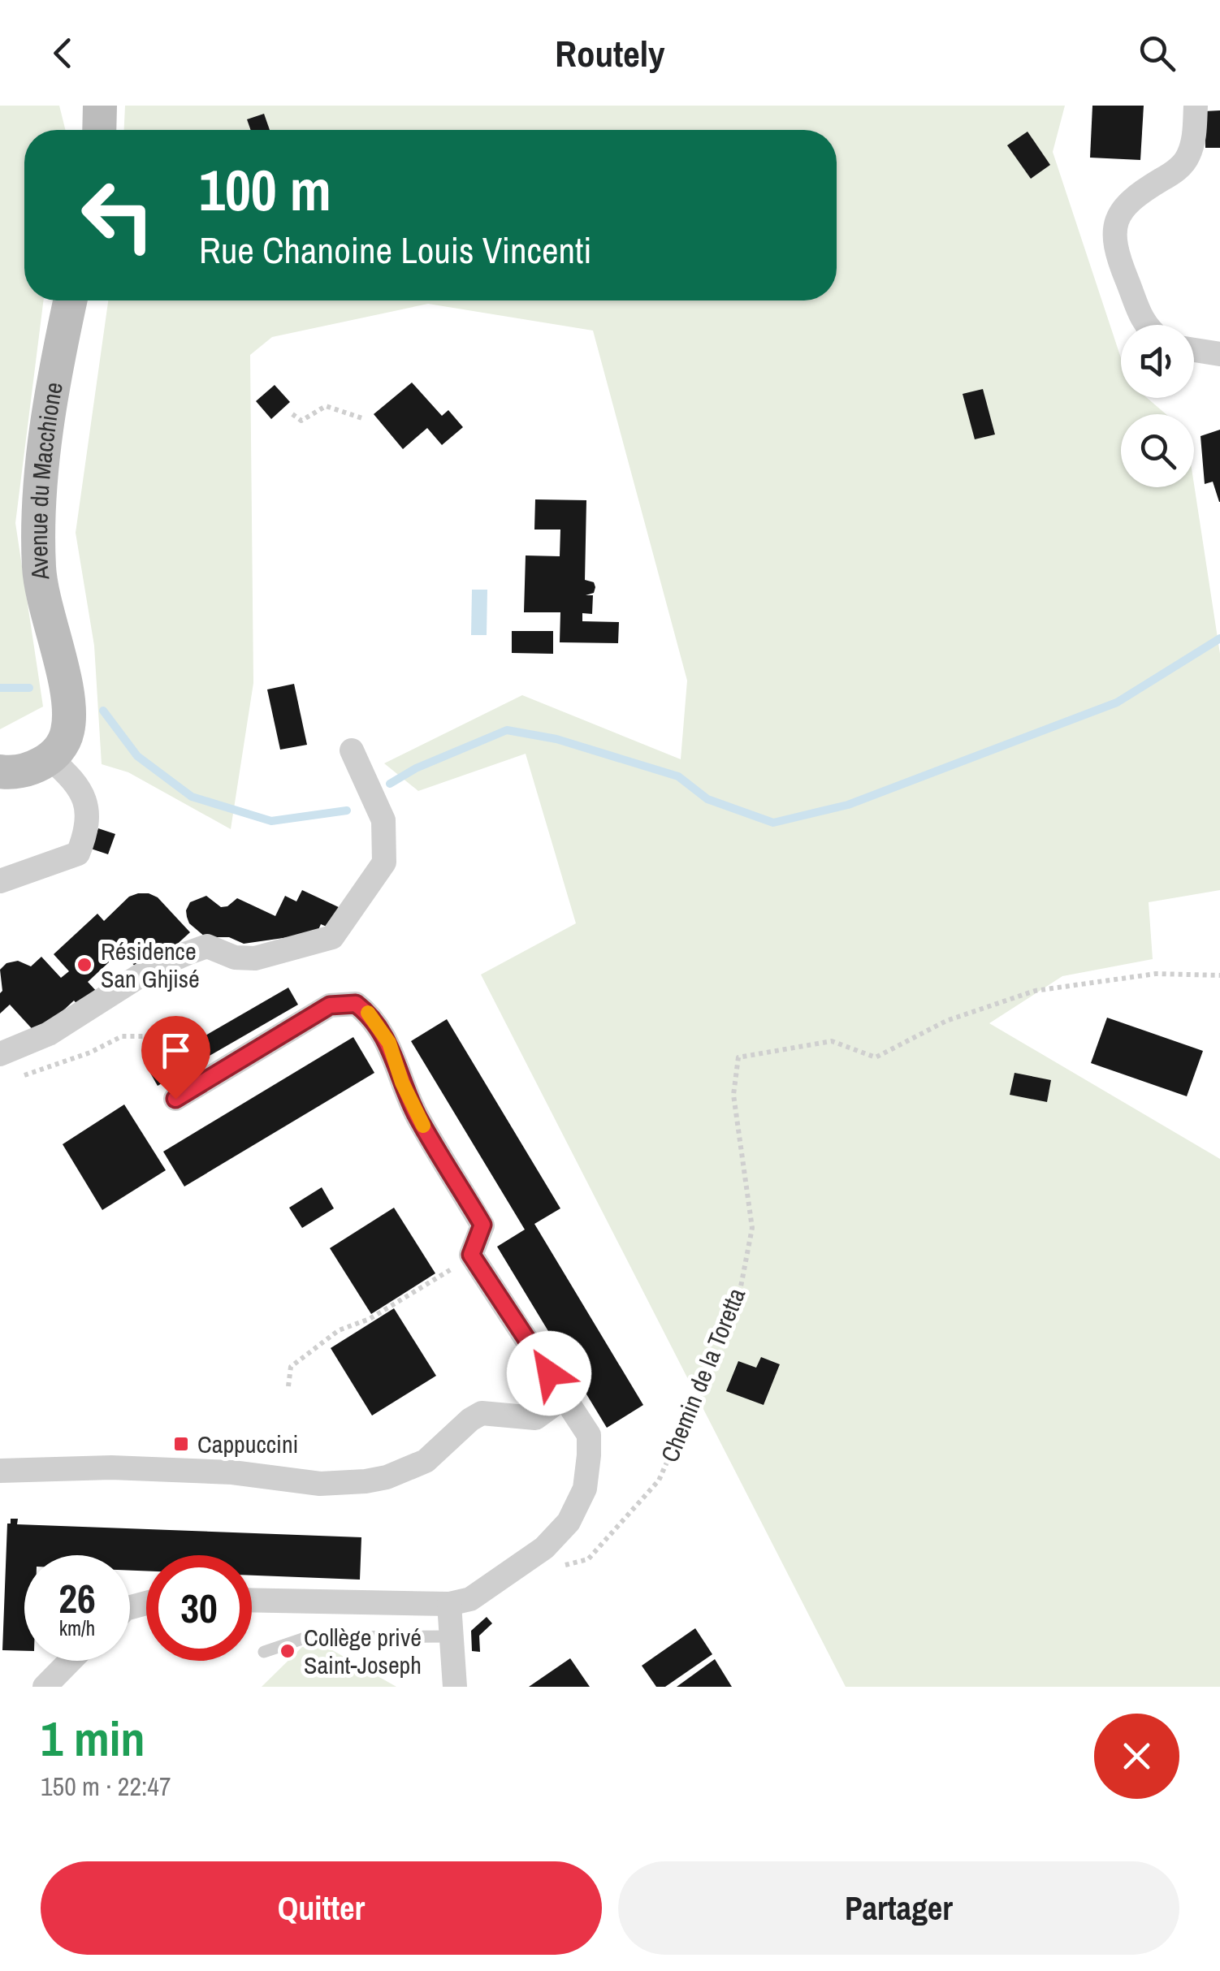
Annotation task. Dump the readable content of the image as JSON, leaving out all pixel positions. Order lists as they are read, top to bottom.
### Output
{
  "streets": {
    "main road": ["Avenue du Macchione"],
    "path": ["Chemin de la Toretta"]
  },
  "places": {
    "other": ["Résidence San Ghjisé", "Collège privé Saint-Joseph"],
    "transit": ["Cappuccini"]
  },
  "page": {
    "header": "Routely",
    "turn": ["100 m", "Rue Chanoine Louis Vincenti"],
    "speed": "26 km/h",
    "limit": "30",
    "heading": ["1 min", "150 m · 22:47"],
    "buttons": ["Quitter", "Partager"]
  }
}
